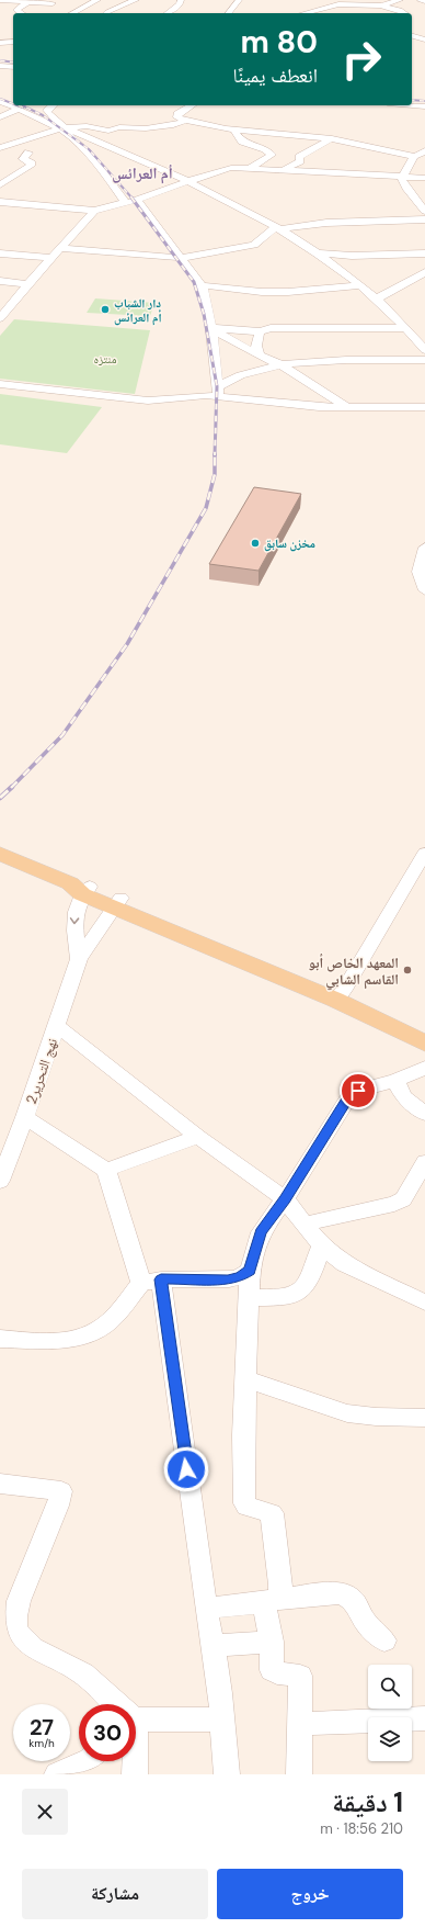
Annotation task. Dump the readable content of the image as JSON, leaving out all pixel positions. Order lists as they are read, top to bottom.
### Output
{
  "streets": {
    "street": ["نهج التحرير2"]
  },
  "districts": ["أم العرائس"],
  "parks": ["منتزه"],
  "places": ["دار الشباب أم العرائس", "مخزن سابق", "المعهد الخاص أبو القاسم الشابي"],
  "page": {
    "turn": ["80 m", "انعطف يمينًا"],
    "speed": "27 km/h",
    "limit": "30",
    "heading": ["1 دقيقة", "210 m · 18:56"],
    "buttons": ["خروج", "مشاركة"]
  }
}
